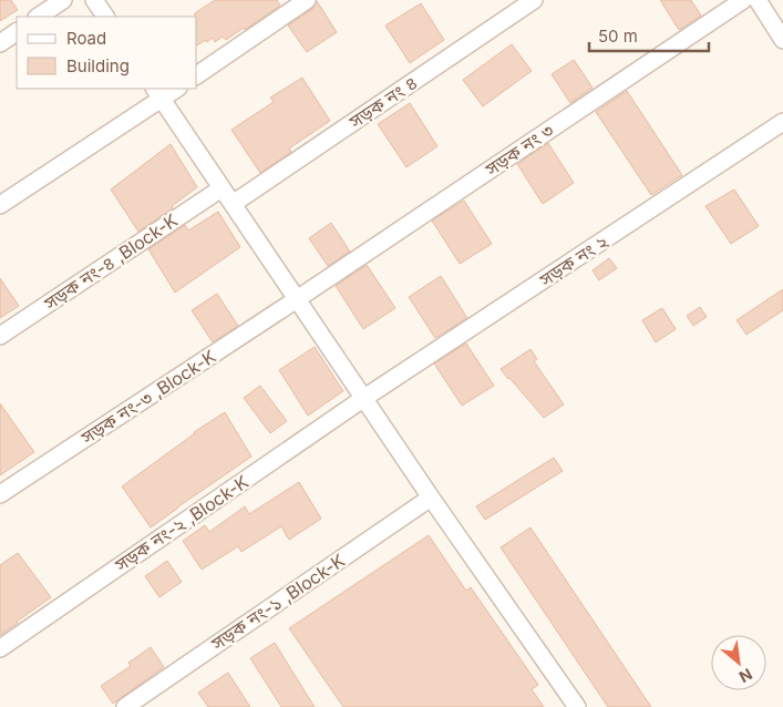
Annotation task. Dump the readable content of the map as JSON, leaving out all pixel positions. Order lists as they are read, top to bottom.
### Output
{
  "streets": {
    "street": [
      "সড়ক নং ৪",
      "সড়ক নং ৩",
      "সড়ক নং ২",
      "সড়ক নং-৪ ,Block-K",
      "সড়ক নং-৩ ,Block-K",
      "সড়ক নং-২ ,Block-K",
      "সড়ক নং-১ ,Block-K"
    ]
  },
  "crossings": [
    ["সড়ক নং ৩", "সড়ক নং-৩ ,Block-K"],
    ["সড়ক নং ২", "সড়ক নং-২ ,Block-K"]
  ],
  "legend": ["Road", "Building"],
  "scale_bar": "50 m",
  "north": "bottom right"
}
